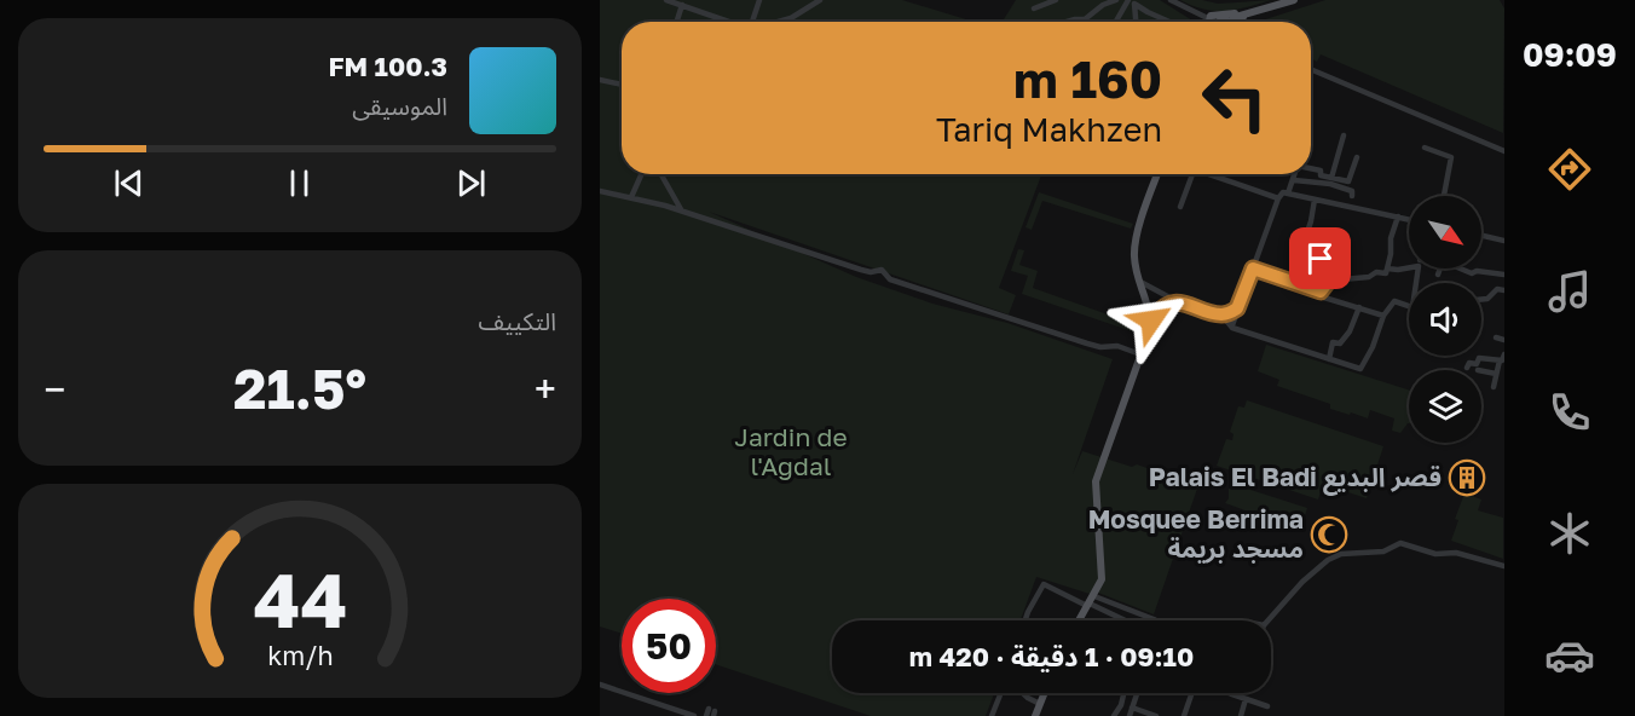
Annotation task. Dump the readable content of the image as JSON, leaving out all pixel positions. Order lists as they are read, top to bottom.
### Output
{
  "parks": ["Jardin de l'Agdal"],
  "places": {
    "building": ["Palais El Badi قصر البديع"],
    "mosque": ["Mosquee Berrima مسجد بريمة"]
  },
  "north": "bottom right",
  "page": {
    "tabs": "09:09",
    "turn": ["160 m", "Tariq Makhzen"],
    "song": ["100.3 FM", "الموسيقى"],
    "tile": "التكييف",
    "heat": ["−", "21.5°", "+"],
    "limit": "50",
    "trip": "09:10 · 1 دقيقة · 420 m",
    "gauge": ["44", "km/h"]
  }
}
